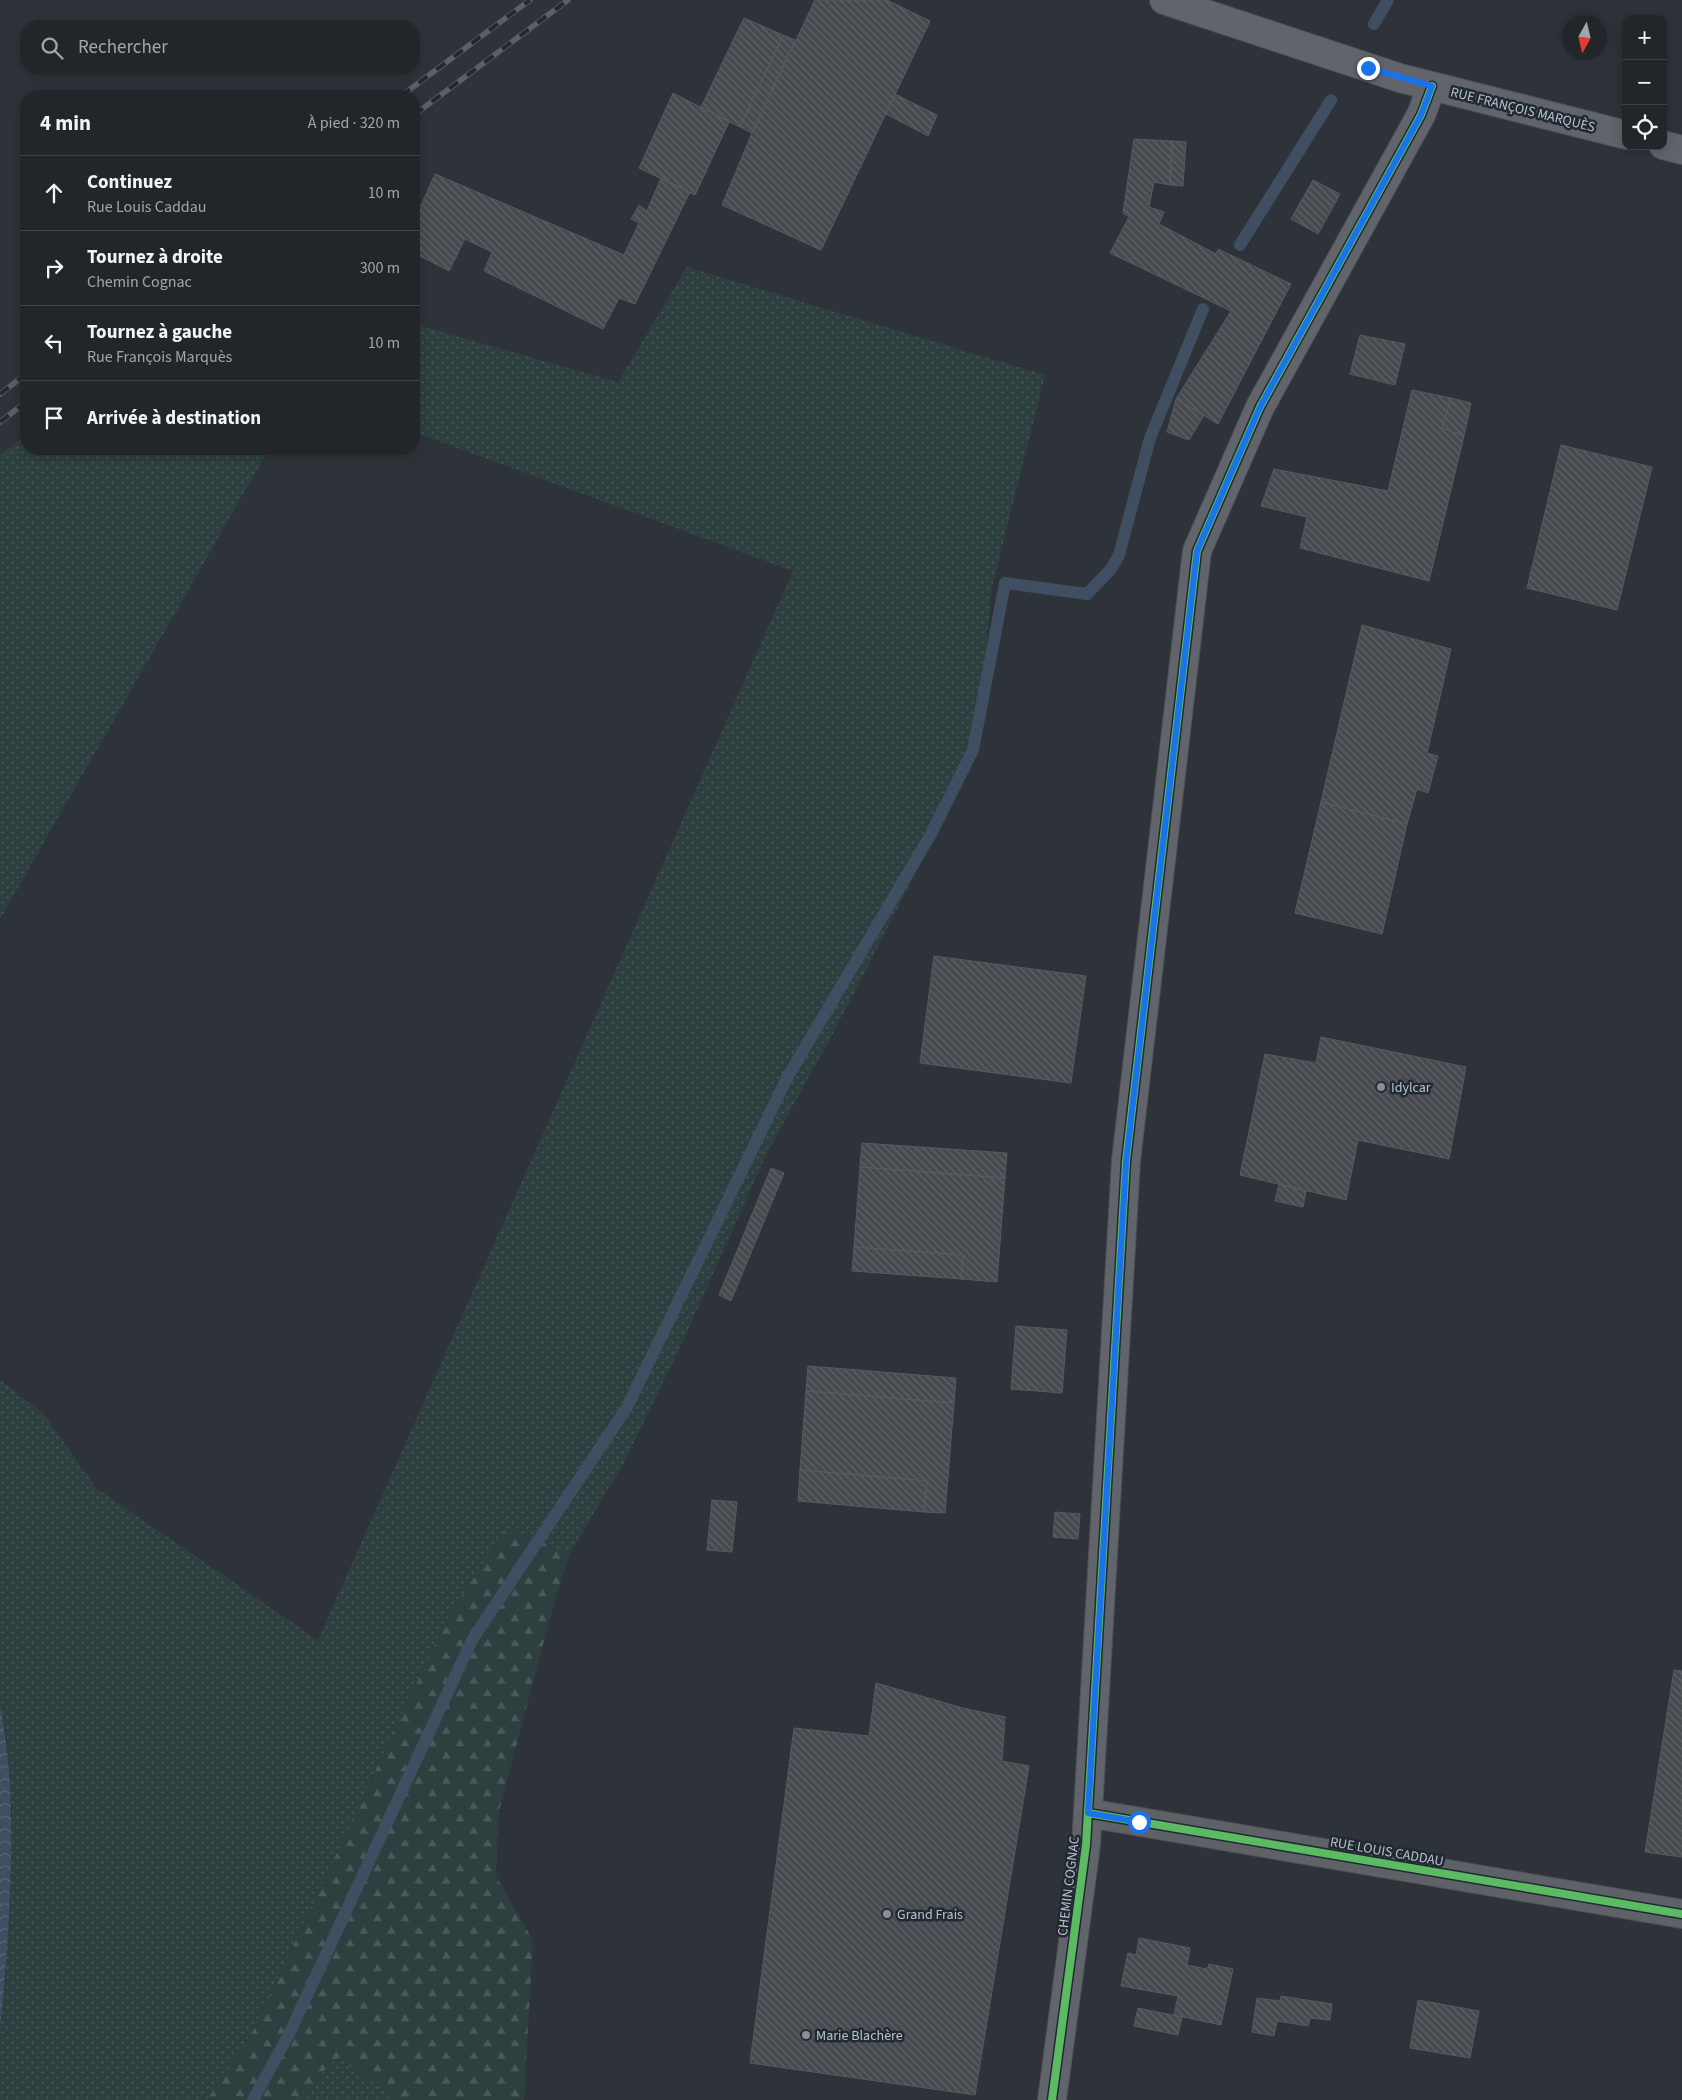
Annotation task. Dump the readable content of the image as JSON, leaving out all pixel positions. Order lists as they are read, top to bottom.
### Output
{
  "streets": {
    "street": ["RUE FRANÇOIS MARQUÈS", "RUE LOUIS CADDAU", "CHEMIN COGNAC"]
  },
  "crossings": [
    ["RUE FRANÇOIS MARQUÈS", "CHEMIN COGNAC"],
    ["RUE LOUIS CADDAU", "CHEMIN COGNAC"]
  ],
  "places": ["Idylcar", "Grand Frais", "Marie Blachère"],
  "north": "bottom",
  "page": {
    "map_buttons": ["+", "−"],
    "search": "Rechercher",
    "heading": ["4 min", "À pied · 320 m"],
    "list": [
      ["Continuez", "Rue Louis Caddau", "10 m"],
      ["Tournez à droite", "Chemin Cognac", "300 m"],
      ["Tournez à gauche", "Rue François Marquès", "10 m"],
      "Arrivée à destination"
    ]
  }
}
